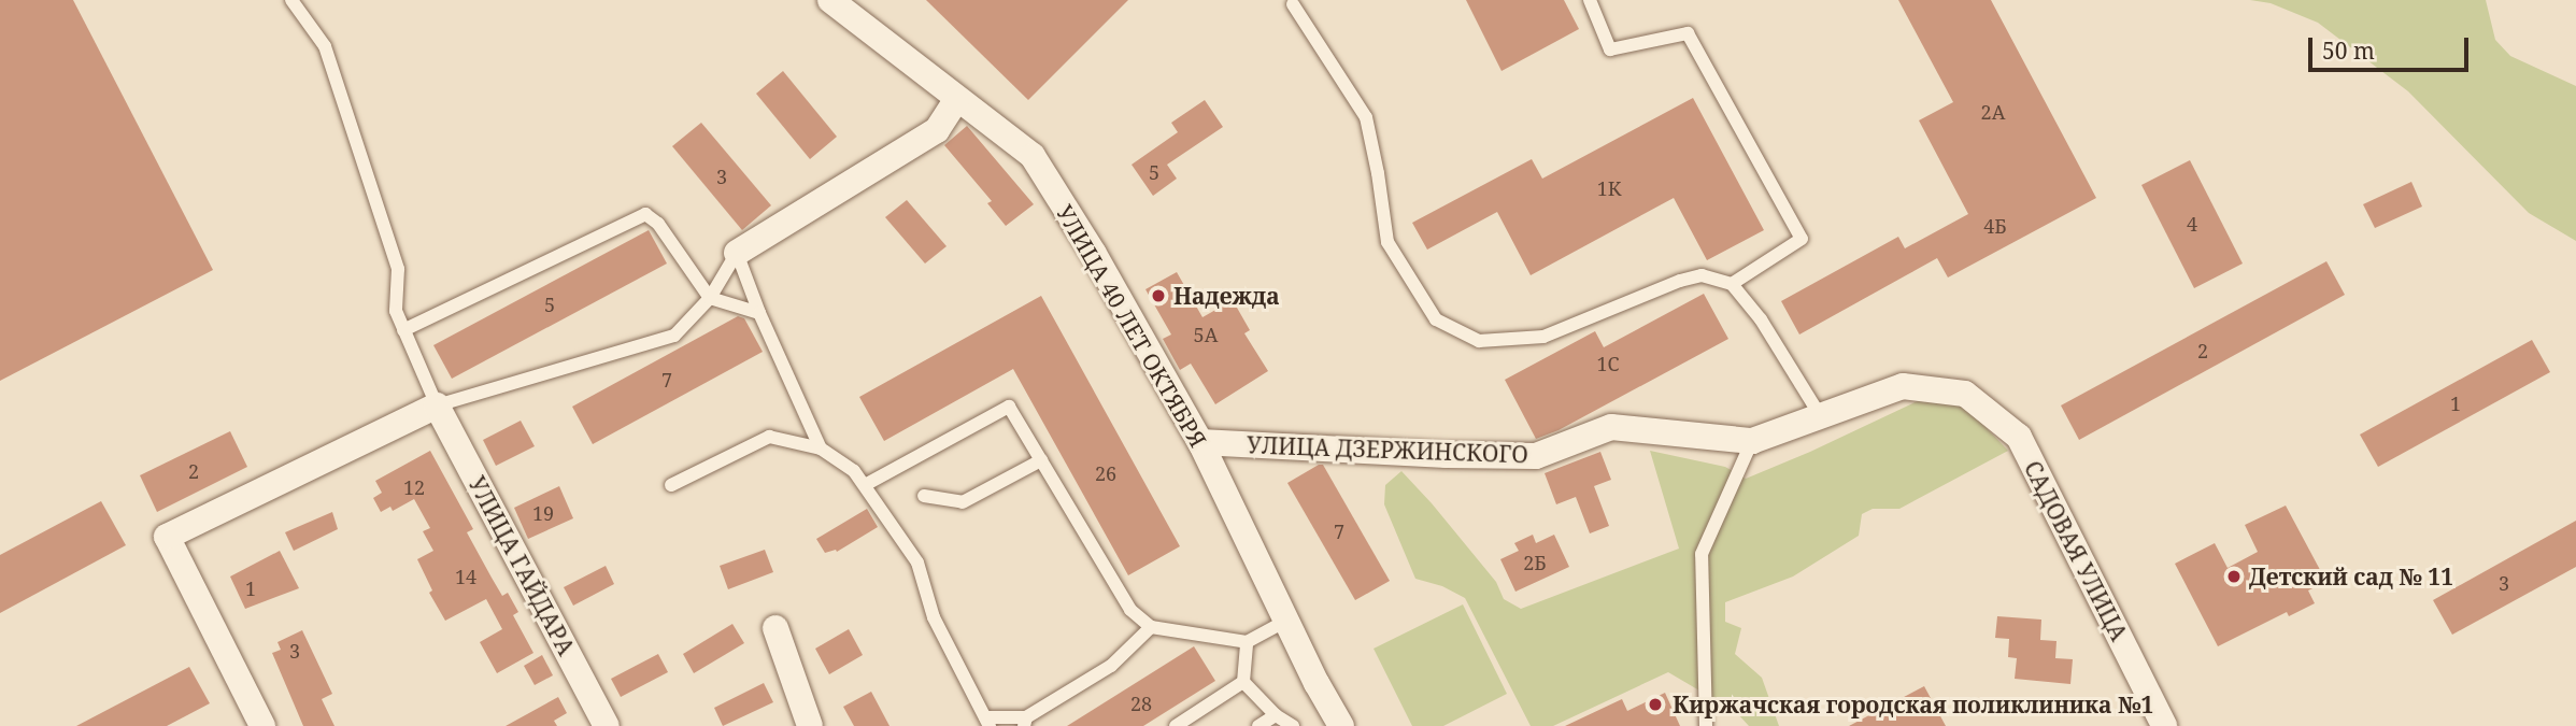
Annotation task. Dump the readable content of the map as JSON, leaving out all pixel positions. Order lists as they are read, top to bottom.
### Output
{
  "streets": {
    "street": [
      "УЛИЦА 40 ЛЕТ ОКТЯБРЯ",
      "УЛИЦА ДЗЕРЖИНСКОГО",
      "САДОВАЯ УЛИЦА",
      "УЛИЦА ГАЙДАРА"
    ]
  },
  "crossings": [
    ["УЛИЦА 40 ЛЕТ ОКТЯБРЯ", "УЛИЦА ДЗЕРЖИНСКОГО"],
    ["УЛИЦА ДЗЕРЖИНСКОГО", "САДОВАЯ УЛИЦА"]
  ],
  "places": ["Надежда", "Детский сад № 11", "Киржачская городская поликлиника №1"],
  "house_numbers": [
    "2А",
    "5",
    "3",
    "1К",
    "4",
    "4Б",
    "5",
    "5А",
    "2",
    "1С",
    "7",
    "1",
    "2",
    "26",
    "12",
    "19",
    "7",
    "2Б",
    "14",
    "3",
    "1",
    "3",
    "28"
  ],
  "scale_bar": "50 m"
}
